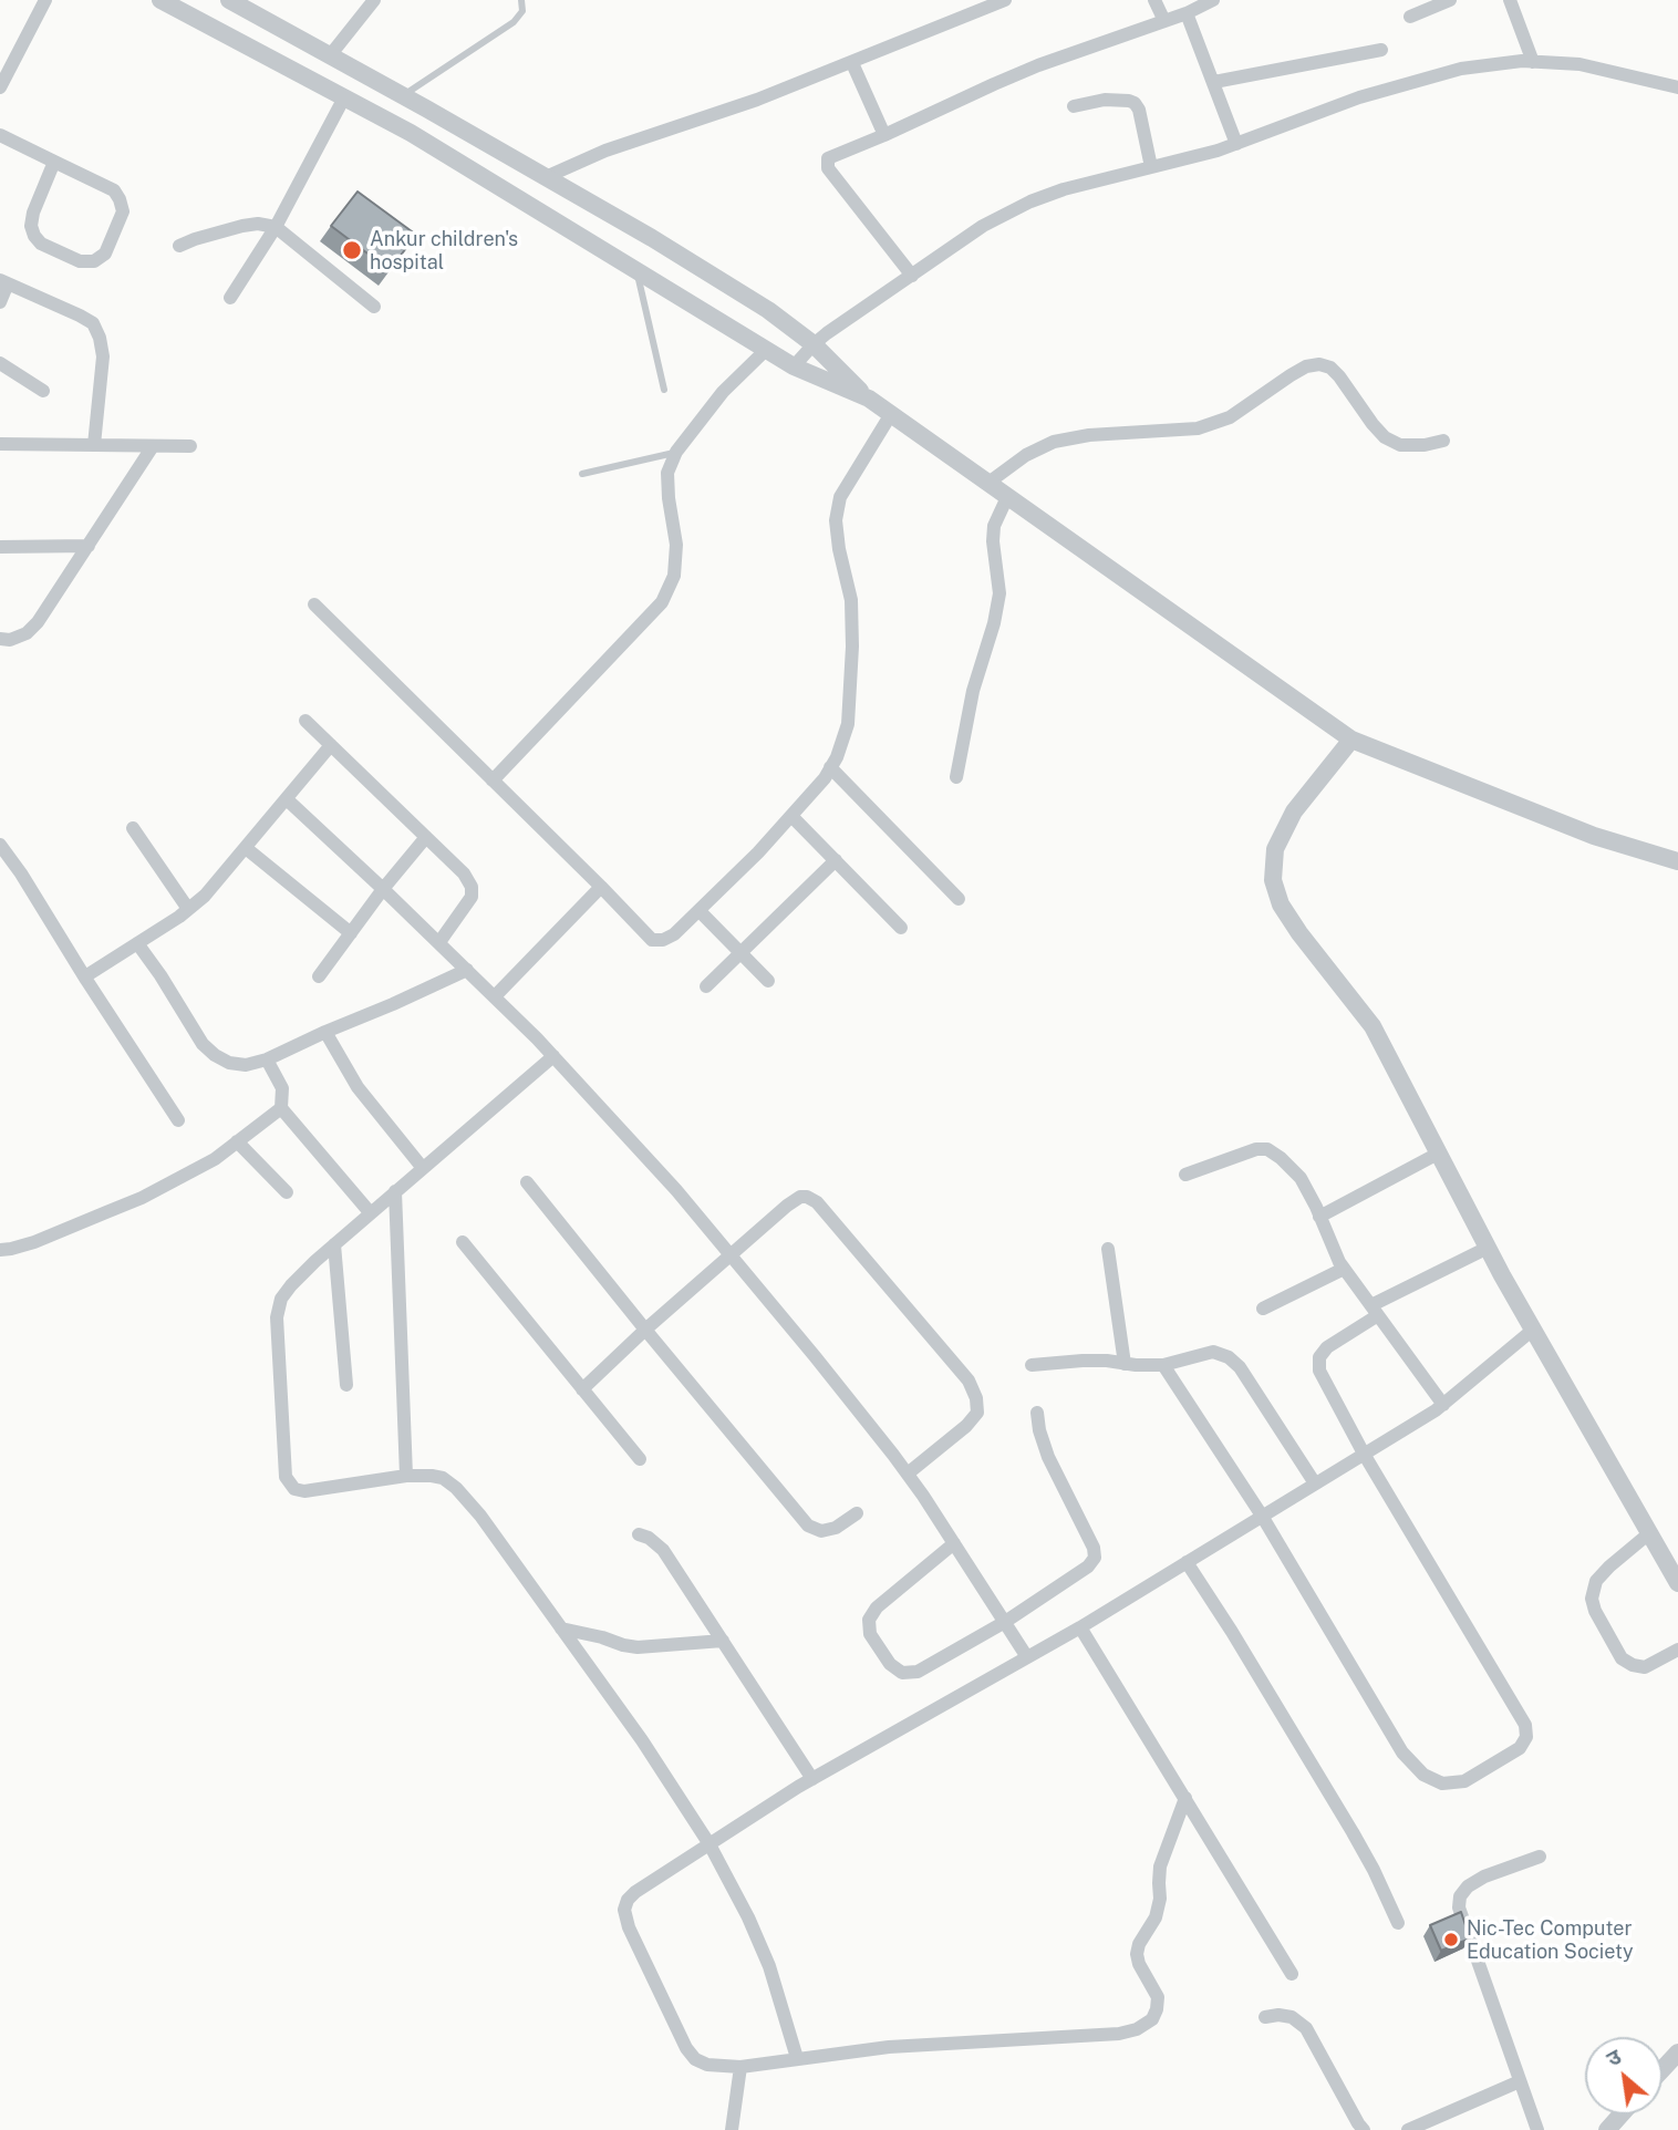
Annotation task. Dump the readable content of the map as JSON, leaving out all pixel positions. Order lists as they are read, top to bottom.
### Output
{
  "places": ["Ankur children's hospital", "Nic-Tec Computer Education Society"],
  "north": "top left"
}
